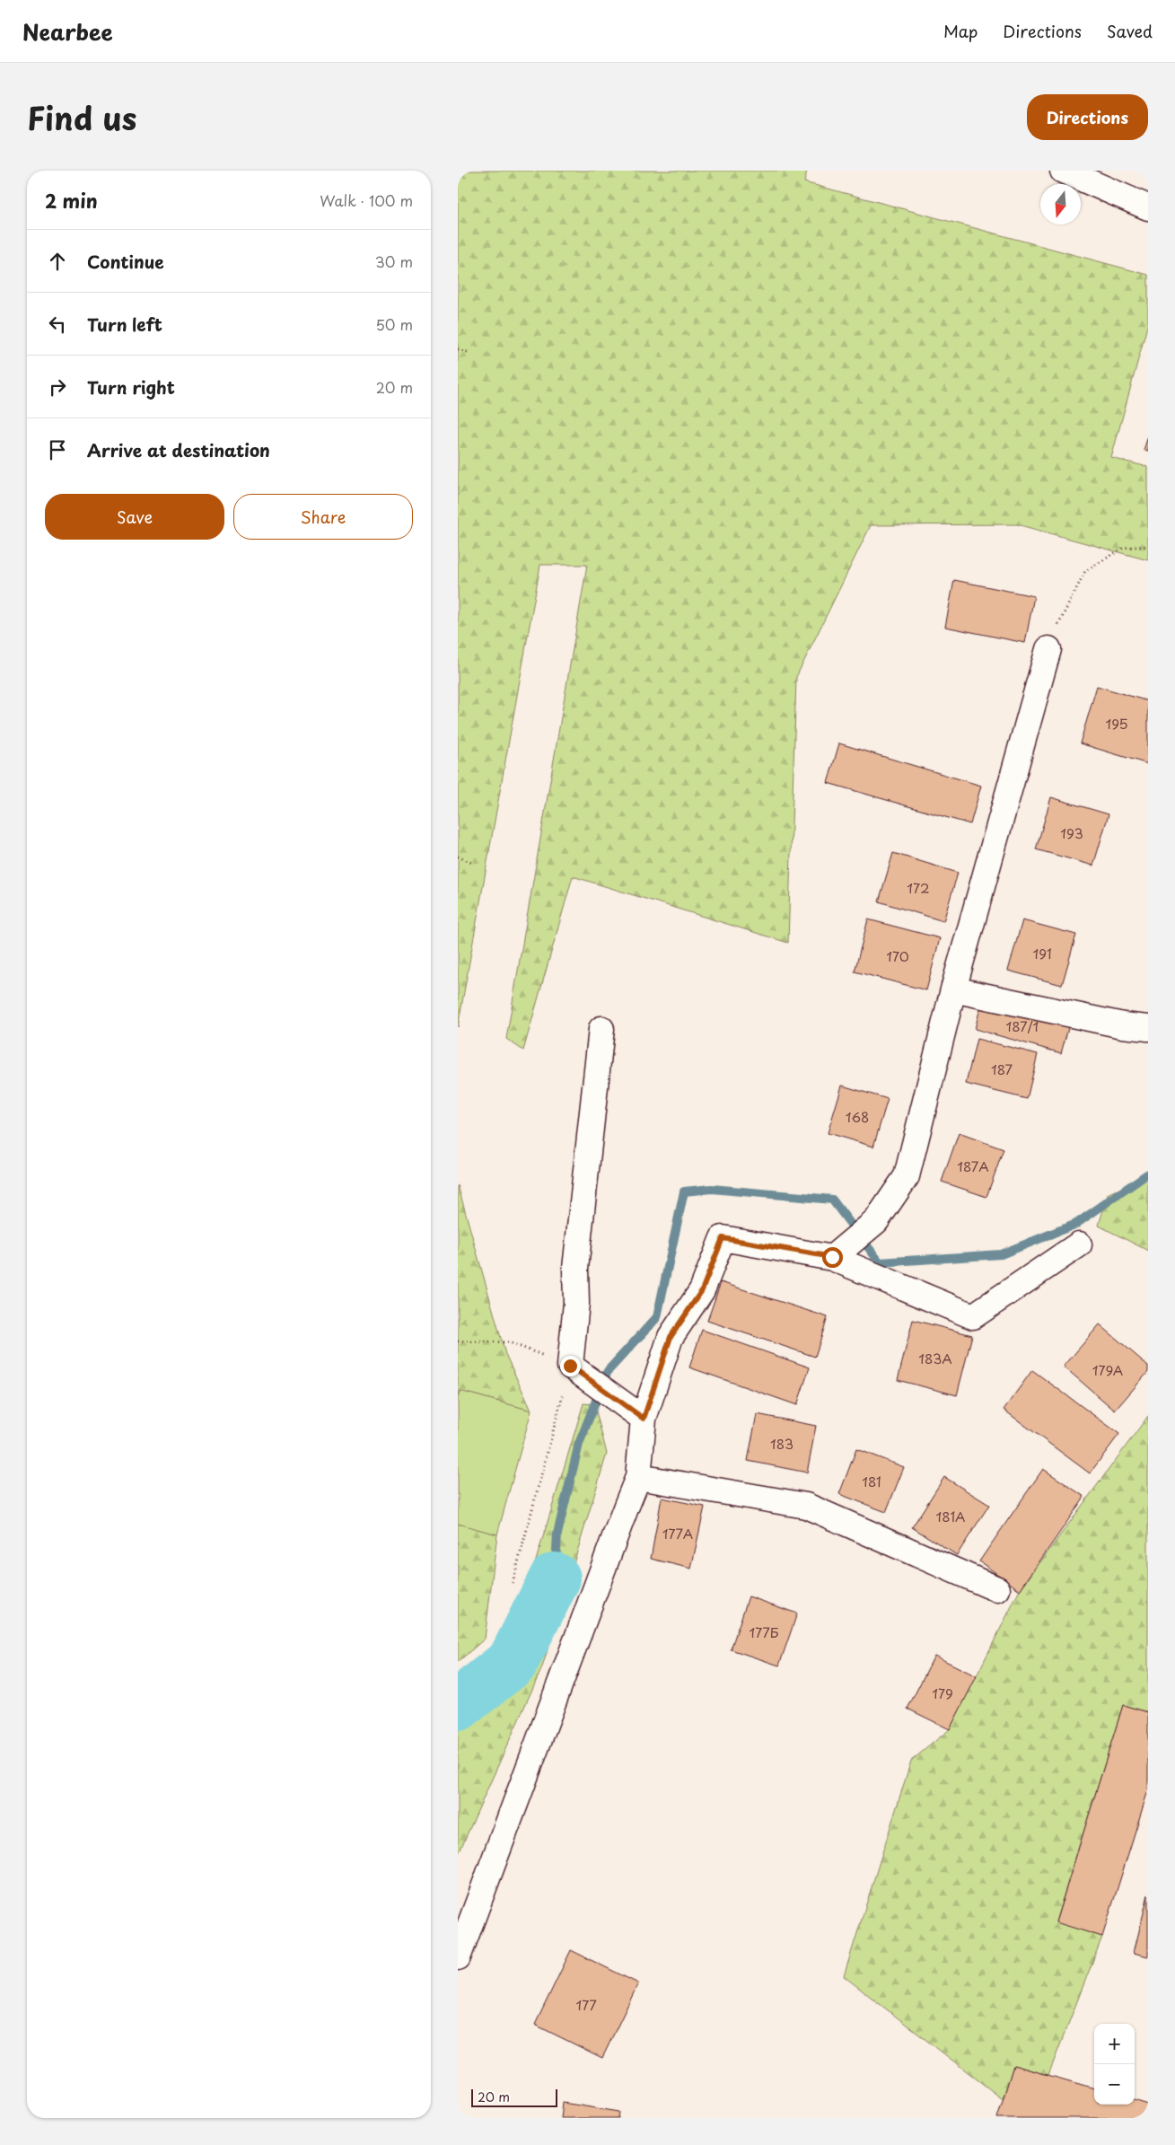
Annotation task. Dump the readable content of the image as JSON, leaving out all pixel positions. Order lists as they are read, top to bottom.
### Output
{
  "house_numbers": [
    "195",
    "193",
    "172",
    "191",
    "170",
    "187/1",
    "187",
    "168",
    "187А",
    "183А",
    "179А",
    "183",
    "181",
    "181А",
    "177А",
    "177Б",
    "179",
    "177"
  ],
  "scale_bar": "20 m",
  "north": "bottom",
  "page": {
    "header": "Nearbee",
    "nav": ["Map", "Directions", "Saved"],
    "title": "Find us",
    "buttons": [
      "Directions",
      ["Save", "Share"]
    ],
    "heading": ["2 min", "Walk · 100 m"],
    "list": [
      ["Continue", "30 m"],
      ["Turn left", "50 m"],
      ["Turn right", "20 m"],
      "Arrive at destination"
    ],
    "map_buttons": ["+", "−"],
    "scale": "20 m"
  }
}
